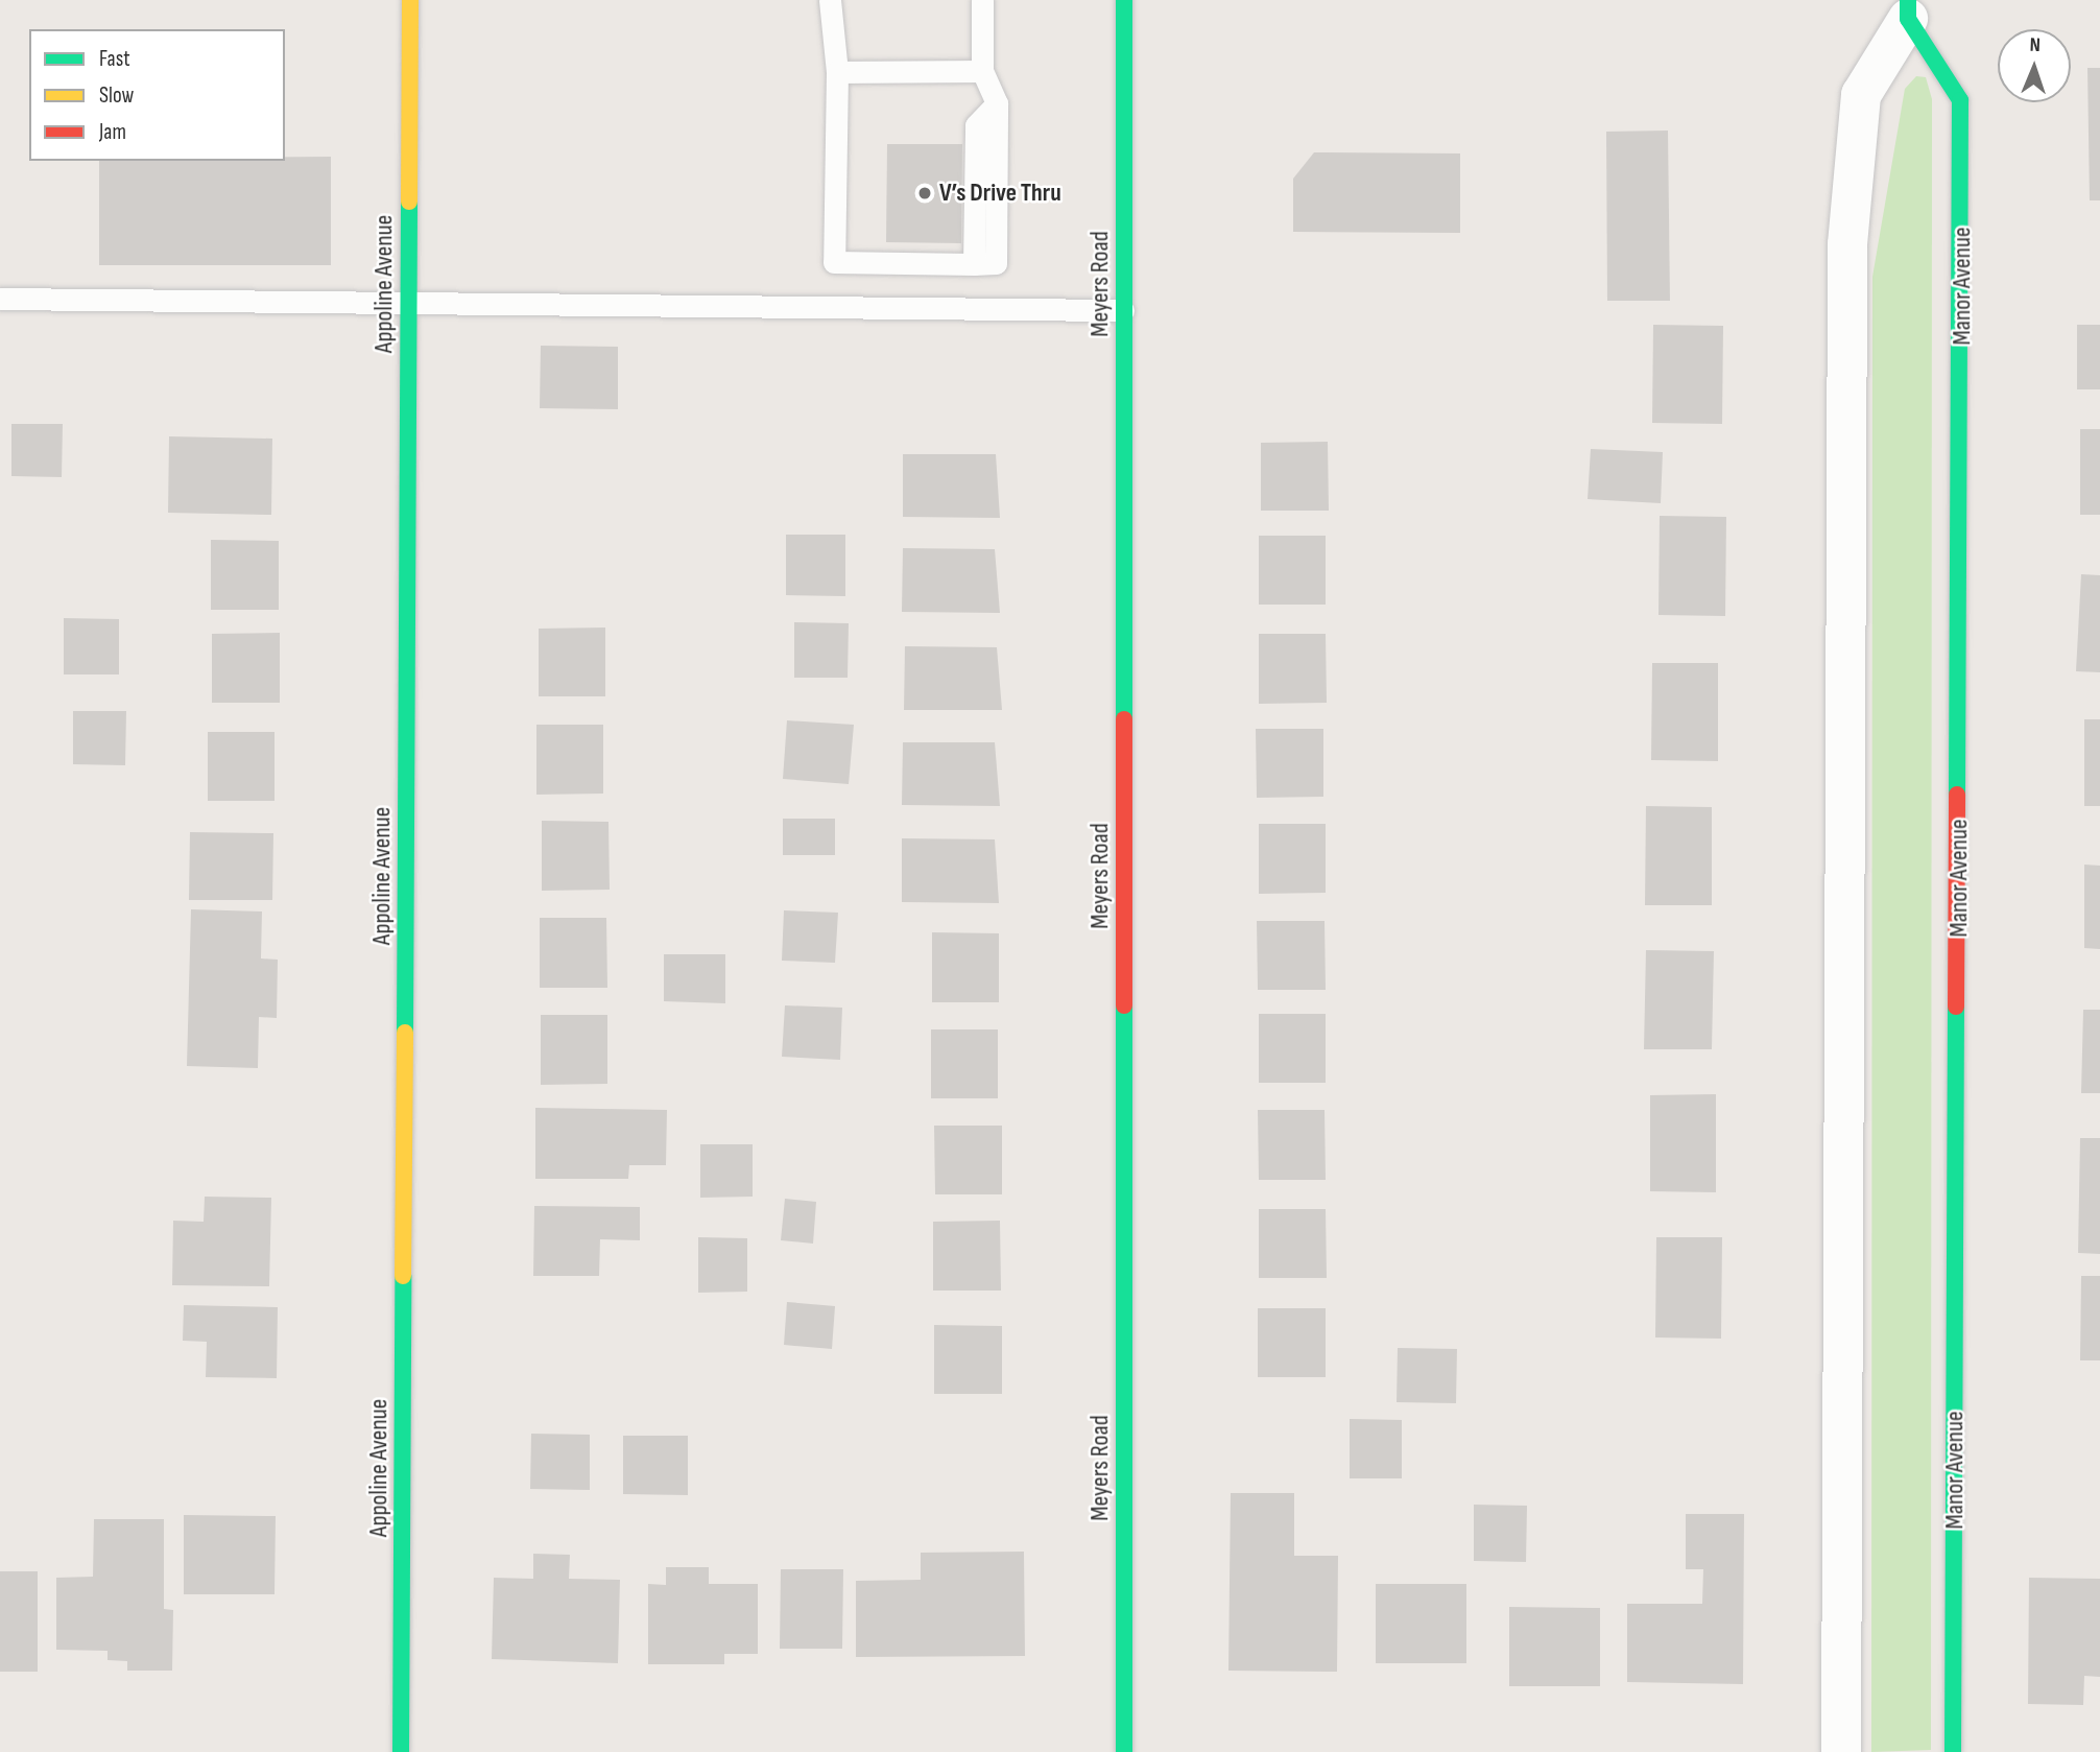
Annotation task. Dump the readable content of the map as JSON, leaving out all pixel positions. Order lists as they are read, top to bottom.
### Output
{
  "streets": {
    "street": ["Appoline Avenue", "Meyers Road", "Manor Avenue"]
  },
  "places": ["V’s Drive Thru"],
  "legend": ["Fast", "Slow", "Jam"],
  "north": "top"
}
